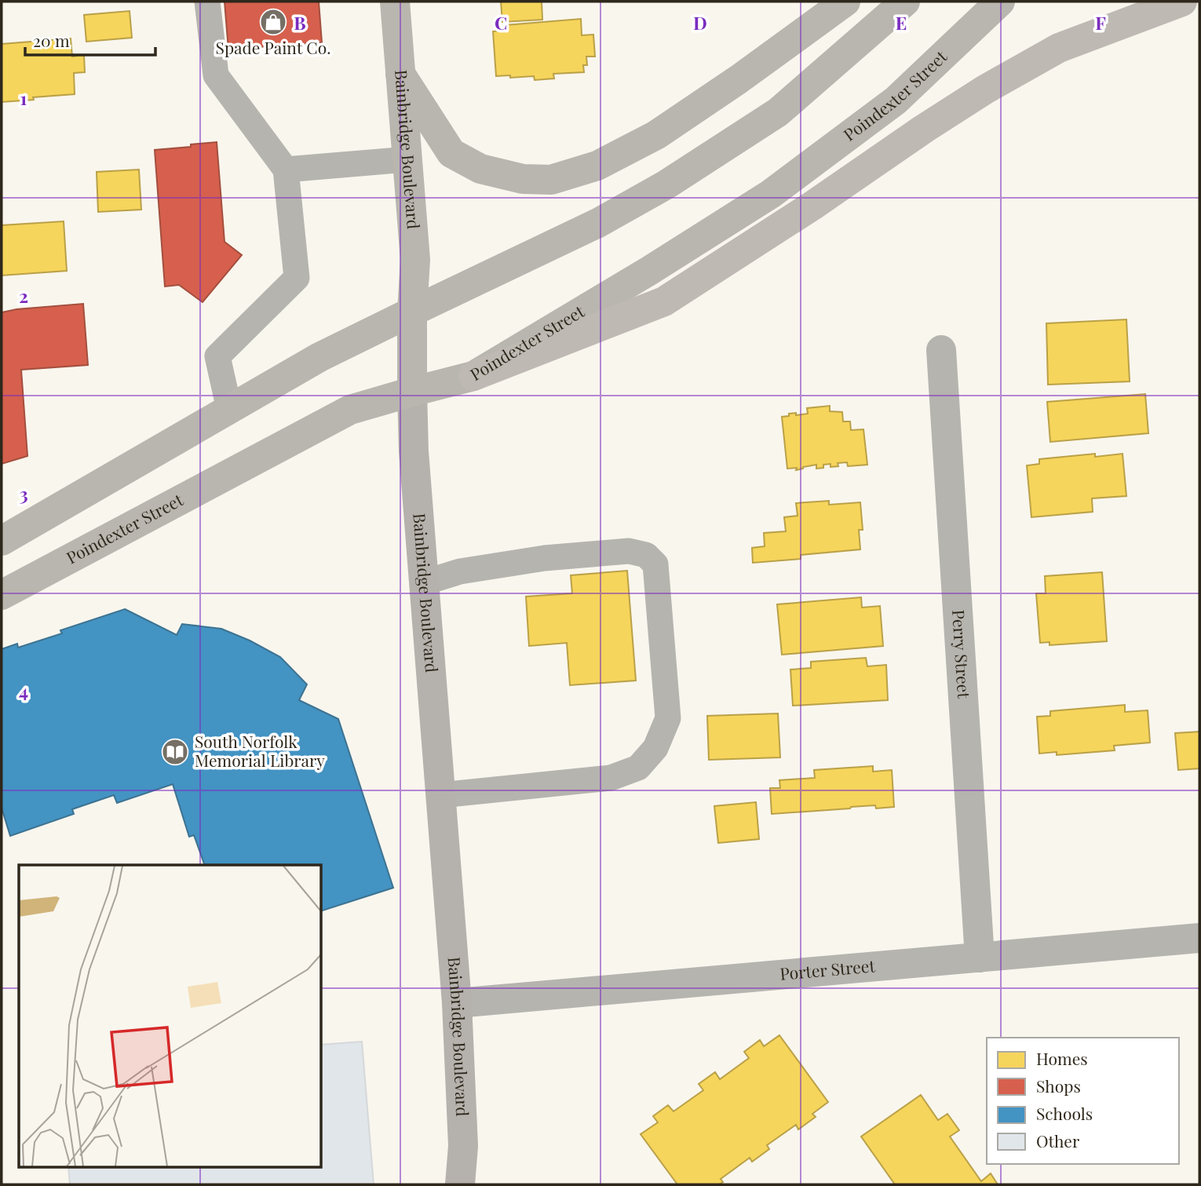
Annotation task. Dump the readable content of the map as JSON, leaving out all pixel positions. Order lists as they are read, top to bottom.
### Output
{
  "streets": {
    "main road": ["Poindexter Street", "Bainbridge Boulevard"],
    "street": ["Perry Street", "Porter Street"]
  },
  "crossings": [
    ["Poindexter Street", "Bainbridge Boulevard"],
    ["Bainbridge Boulevard", "Porter Street"],
    ["Perry Street", "Porter Street"]
  ],
  "places": {
    "shop": ["Spade Paint Co."],
    "library": ["South Norfolk Memorial Library"]
  },
  "legend": [
    "Homes",
    "Shops",
    "Schools",
    "Other"
  ],
  "scale_bar": "20 m",
  "grid": {
    "columns": [
      "B",
      "C",
      "D",
      "E",
      "F"
    ],
    "rows": [
      "1",
      "2",
      "3",
      "4"
    ]
  }
}
